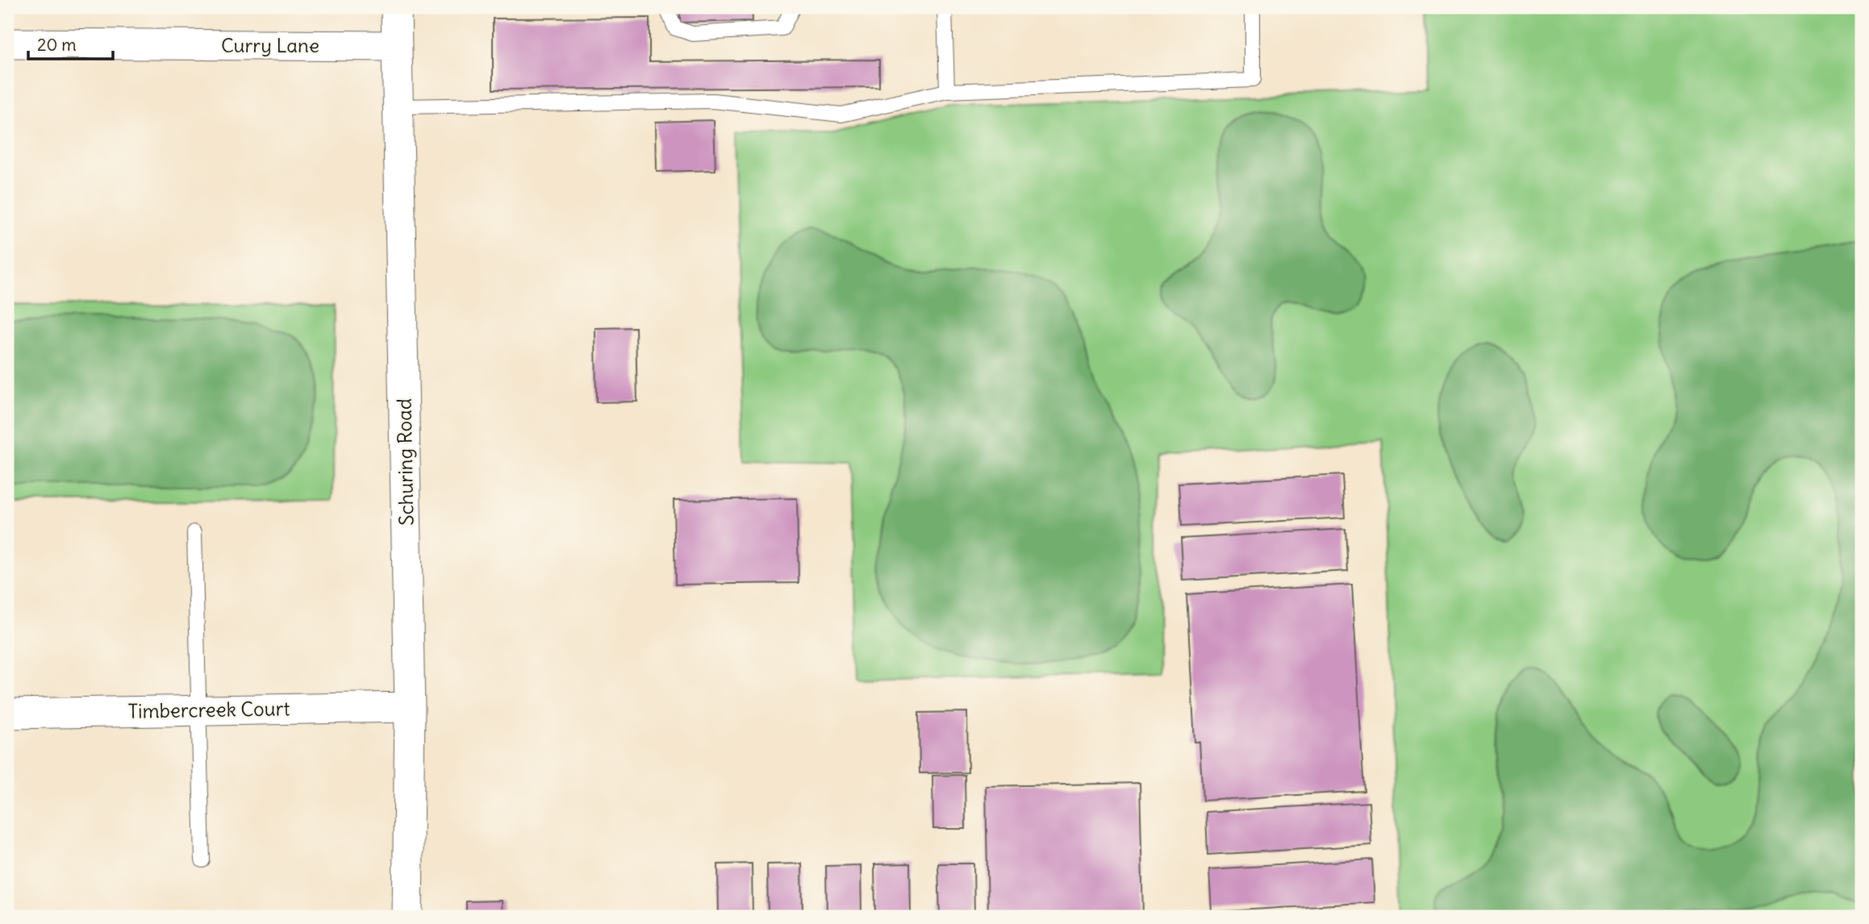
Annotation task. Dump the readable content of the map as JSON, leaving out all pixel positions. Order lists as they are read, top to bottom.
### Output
{
  "streets": {
    "street": ["Curry Lane", "Schuring Road", "Timbercreek Court"]
  },
  "crossings": [
    ["Curry Lane", "Schuring Road"],
    ["Schuring Road", "Timbercreek Court"]
  ],
  "scale_bar": "20 m"
}
